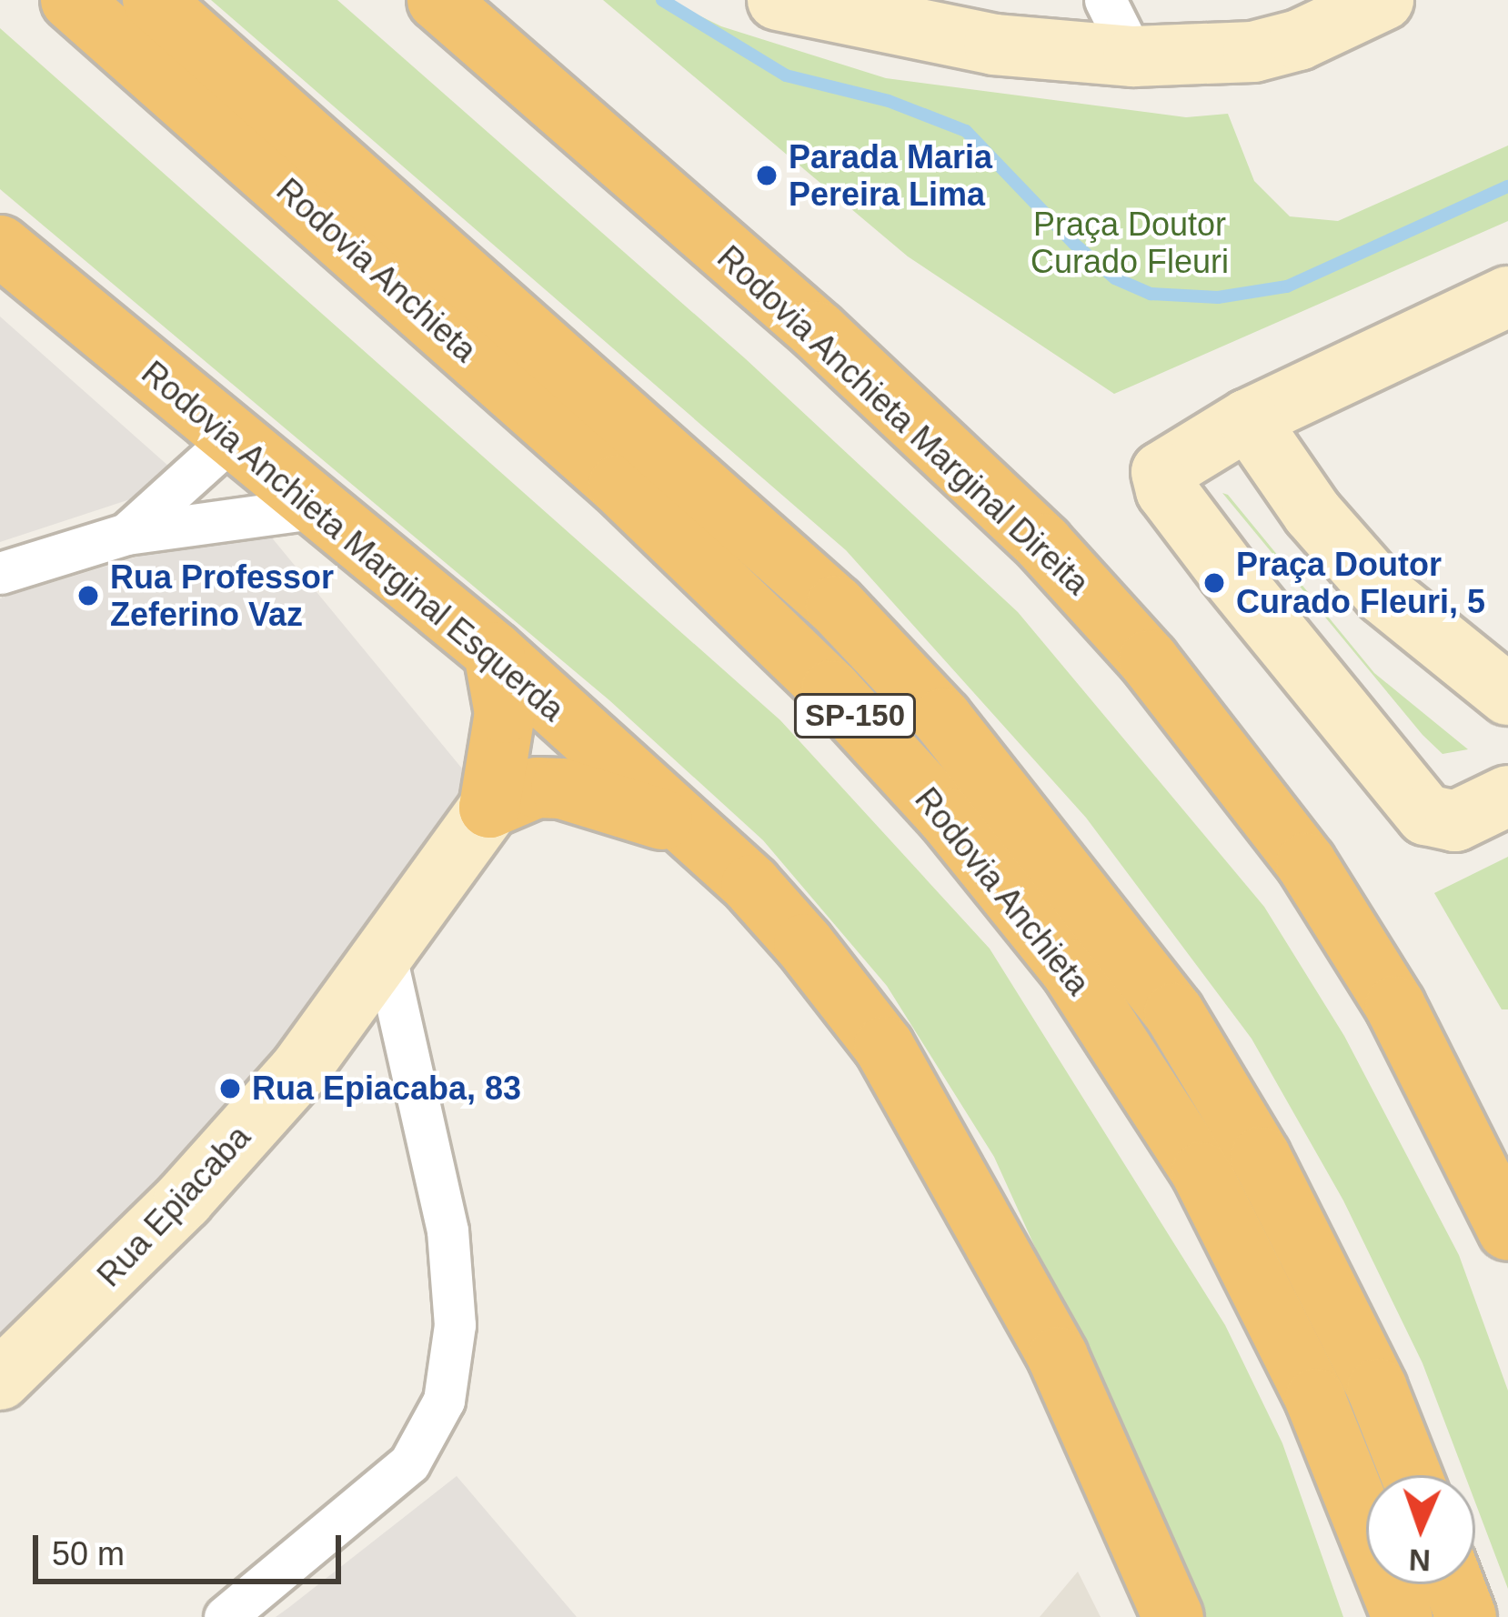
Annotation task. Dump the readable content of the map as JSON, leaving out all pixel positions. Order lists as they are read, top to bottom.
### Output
{
  "streets": {
    "highway": [
      "Rodovia Anchieta",
      "Rodovia Anchieta Marginal Direita",
      "Rodovia Anchieta Marginal Esquerda",
      "SP-150"
    ],
    "street": ["Rua Epiacaba"]
  },
  "parks": ["Praça Doutor Curado Fleuri"],
  "places": [
    "Parada Maria Pereira Lima",
    "Praça Doutor Curado Fleuri, 5",
    "Rua Professor Zeferino Vaz",
    "Rua Epiacaba, 83"
  ],
  "scale_bar": "50 m",
  "north": "bottom"
}
